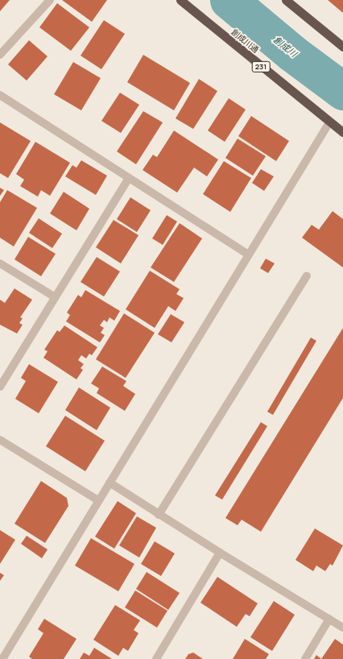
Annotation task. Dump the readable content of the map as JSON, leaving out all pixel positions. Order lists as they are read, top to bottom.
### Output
{
  "streets": {
    "highway": ["創成川通", "231"]
  },
  "water": ["創成川"]
}
